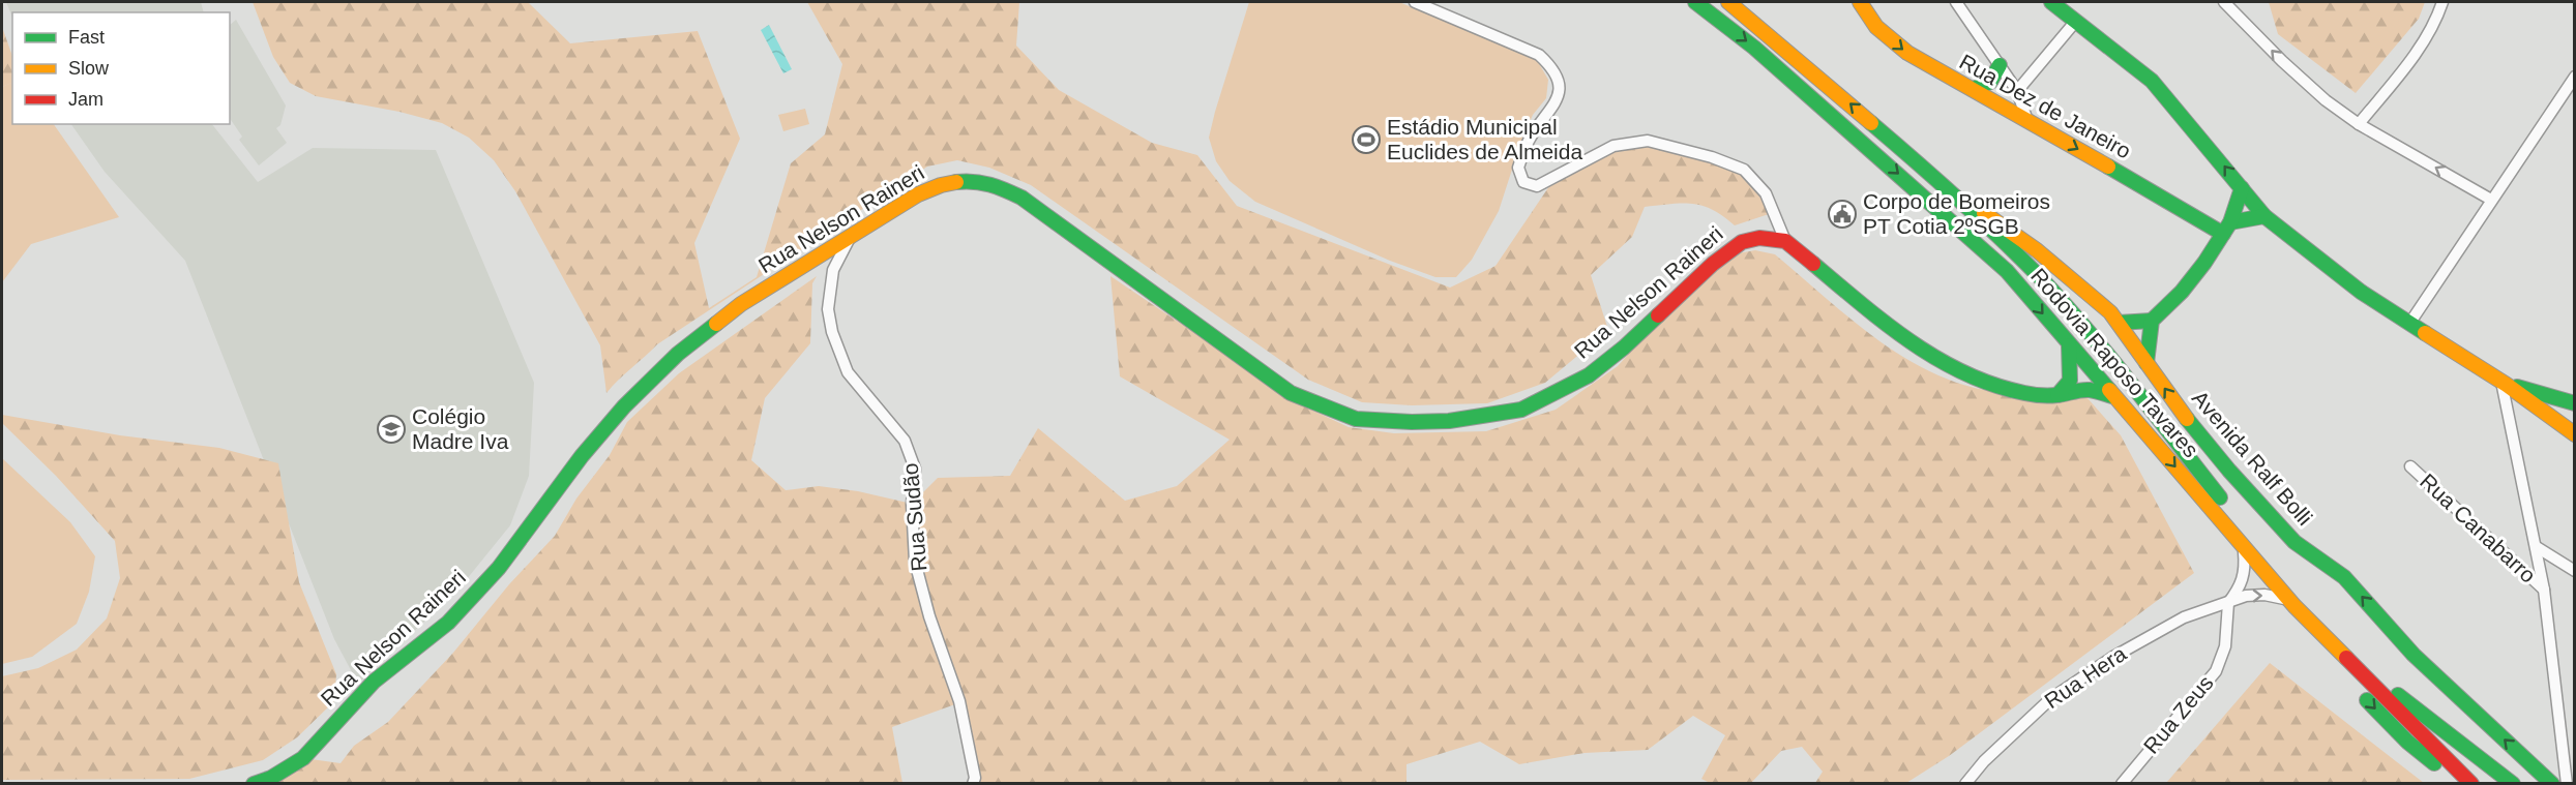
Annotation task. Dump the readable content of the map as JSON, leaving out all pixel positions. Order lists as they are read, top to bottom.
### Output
{
  "streets": {
    "main road": [
      "Rua Dez de Janeiro",
      "Rua Nelson Raineri",
      "Rodovia Raposo Tavares",
      "Avenida Ralf Bolli"
    ],
    "street": [
      "Rua Sudão",
      "Rua Canabarro",
      "Rua Hera",
      "Rua Zeus"
    ]
  },
  "crossings": [
    ["Rua Nelson Raineri", "Rua Sudão"],
    ["Rodovia Raposo Tavares", "Avenida Ralf Bolli"],
    ["Rodovia Raposo Tavares", "Rua Hera"],
    ["Rua Hera", "Rua Zeus"]
  ],
  "places": {
    "sports": ["Estádio Municipal Euclides de Almeida"],
    "public building": ["Corpo de Bomeiros PT Cotia 2ºSGB"],
    "school or university": ["Colégio Madre Iva"]
  },
  "legend": ["Fast", "Slow", "Jam"]
}
